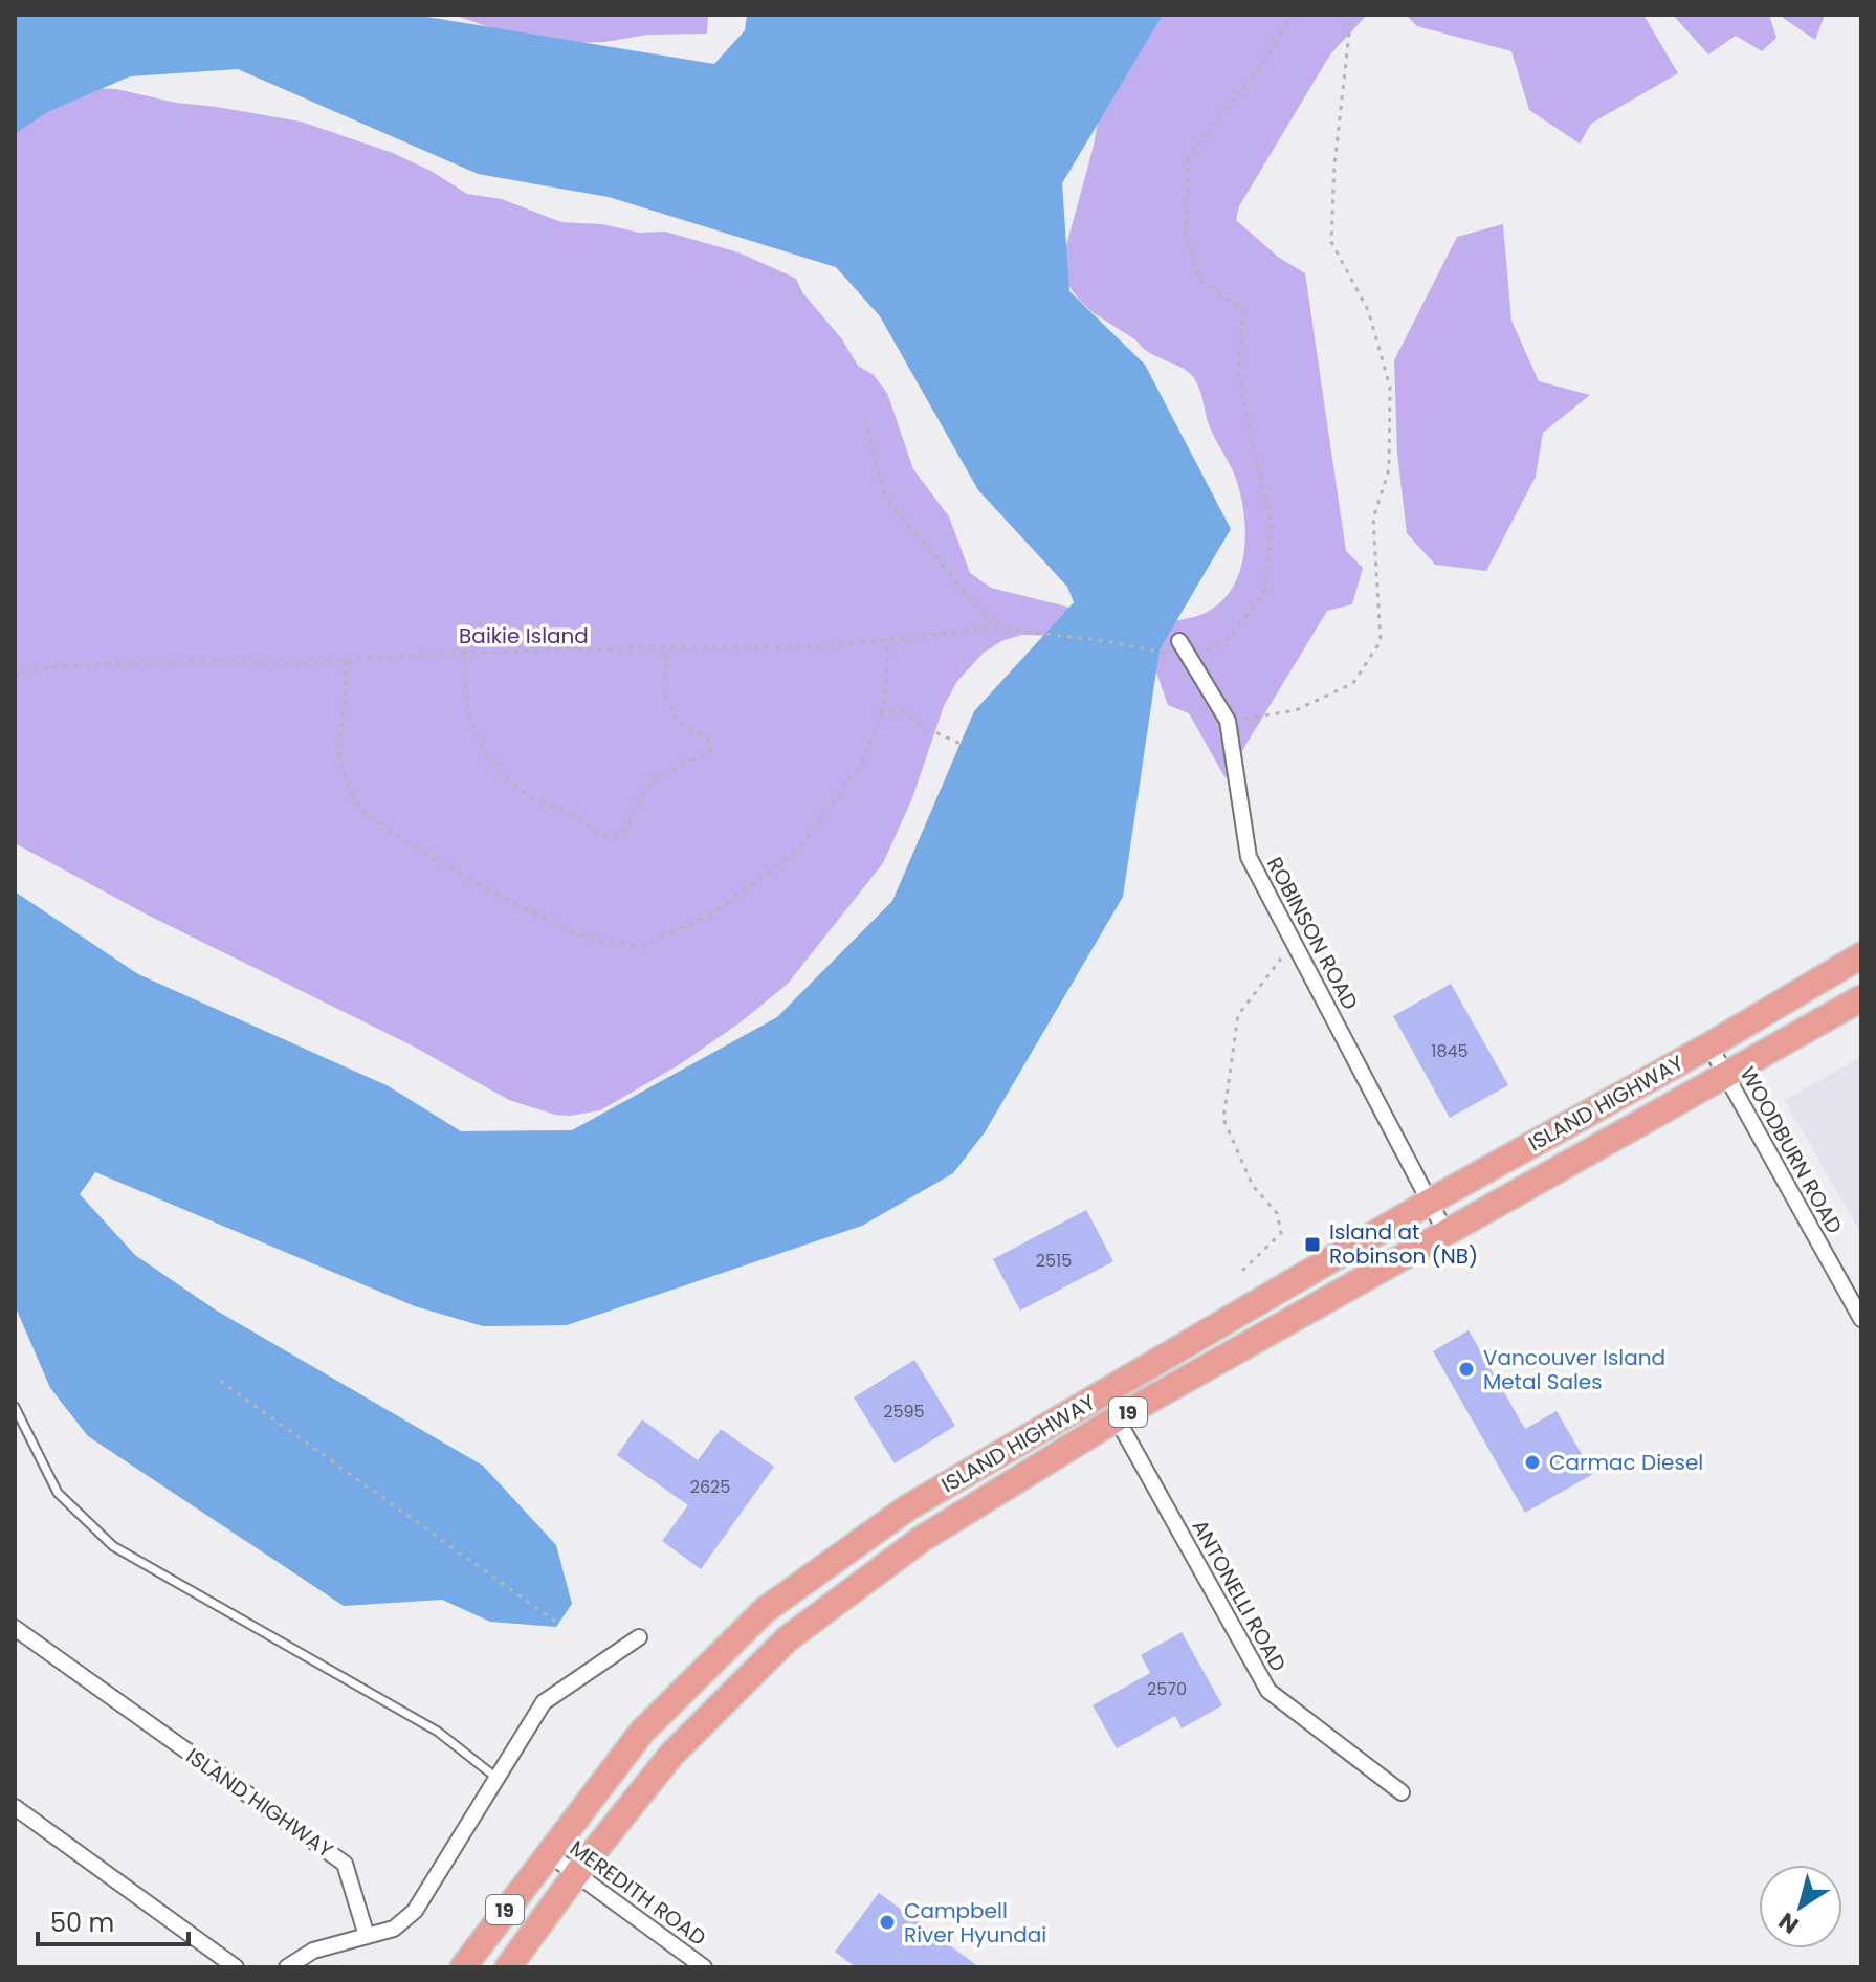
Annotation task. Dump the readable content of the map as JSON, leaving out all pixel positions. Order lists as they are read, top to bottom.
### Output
{
  "streets": {
    "main road": ["ISLAND HIGHWAY", "19"],
    "street": [
      "ROBINSON ROAD",
      "WOODBURN ROAD",
      "ANTONELLI ROAD",
      "MEREDITH ROAD"
    ]
  },
  "crossings": [
    ["ROBINSON ROAD", "ISLAND HIGHWAY"],
    ["ISLAND HIGHWAY", "WOODBURN ROAD"],
    ["ISLAND HIGHWAY", "ANTONELLI ROAD"],
    ["ISLAND HIGHWAY", "MEREDITH ROAD"]
  ],
  "parks": ["Baikie Island"],
  "places": {
    "transit": ["Island at Robinson (NB)"],
    "other": ["Vancouver Island Metal Sales", "Carmac Diesel", "Campbell River Hyundai"]
  },
  "house_numbers": [
    "1845",
    "2515",
    "2595",
    "2625",
    "2570"
  ],
  "scale_bar": "50 m",
  "north": "bottom left"
}
